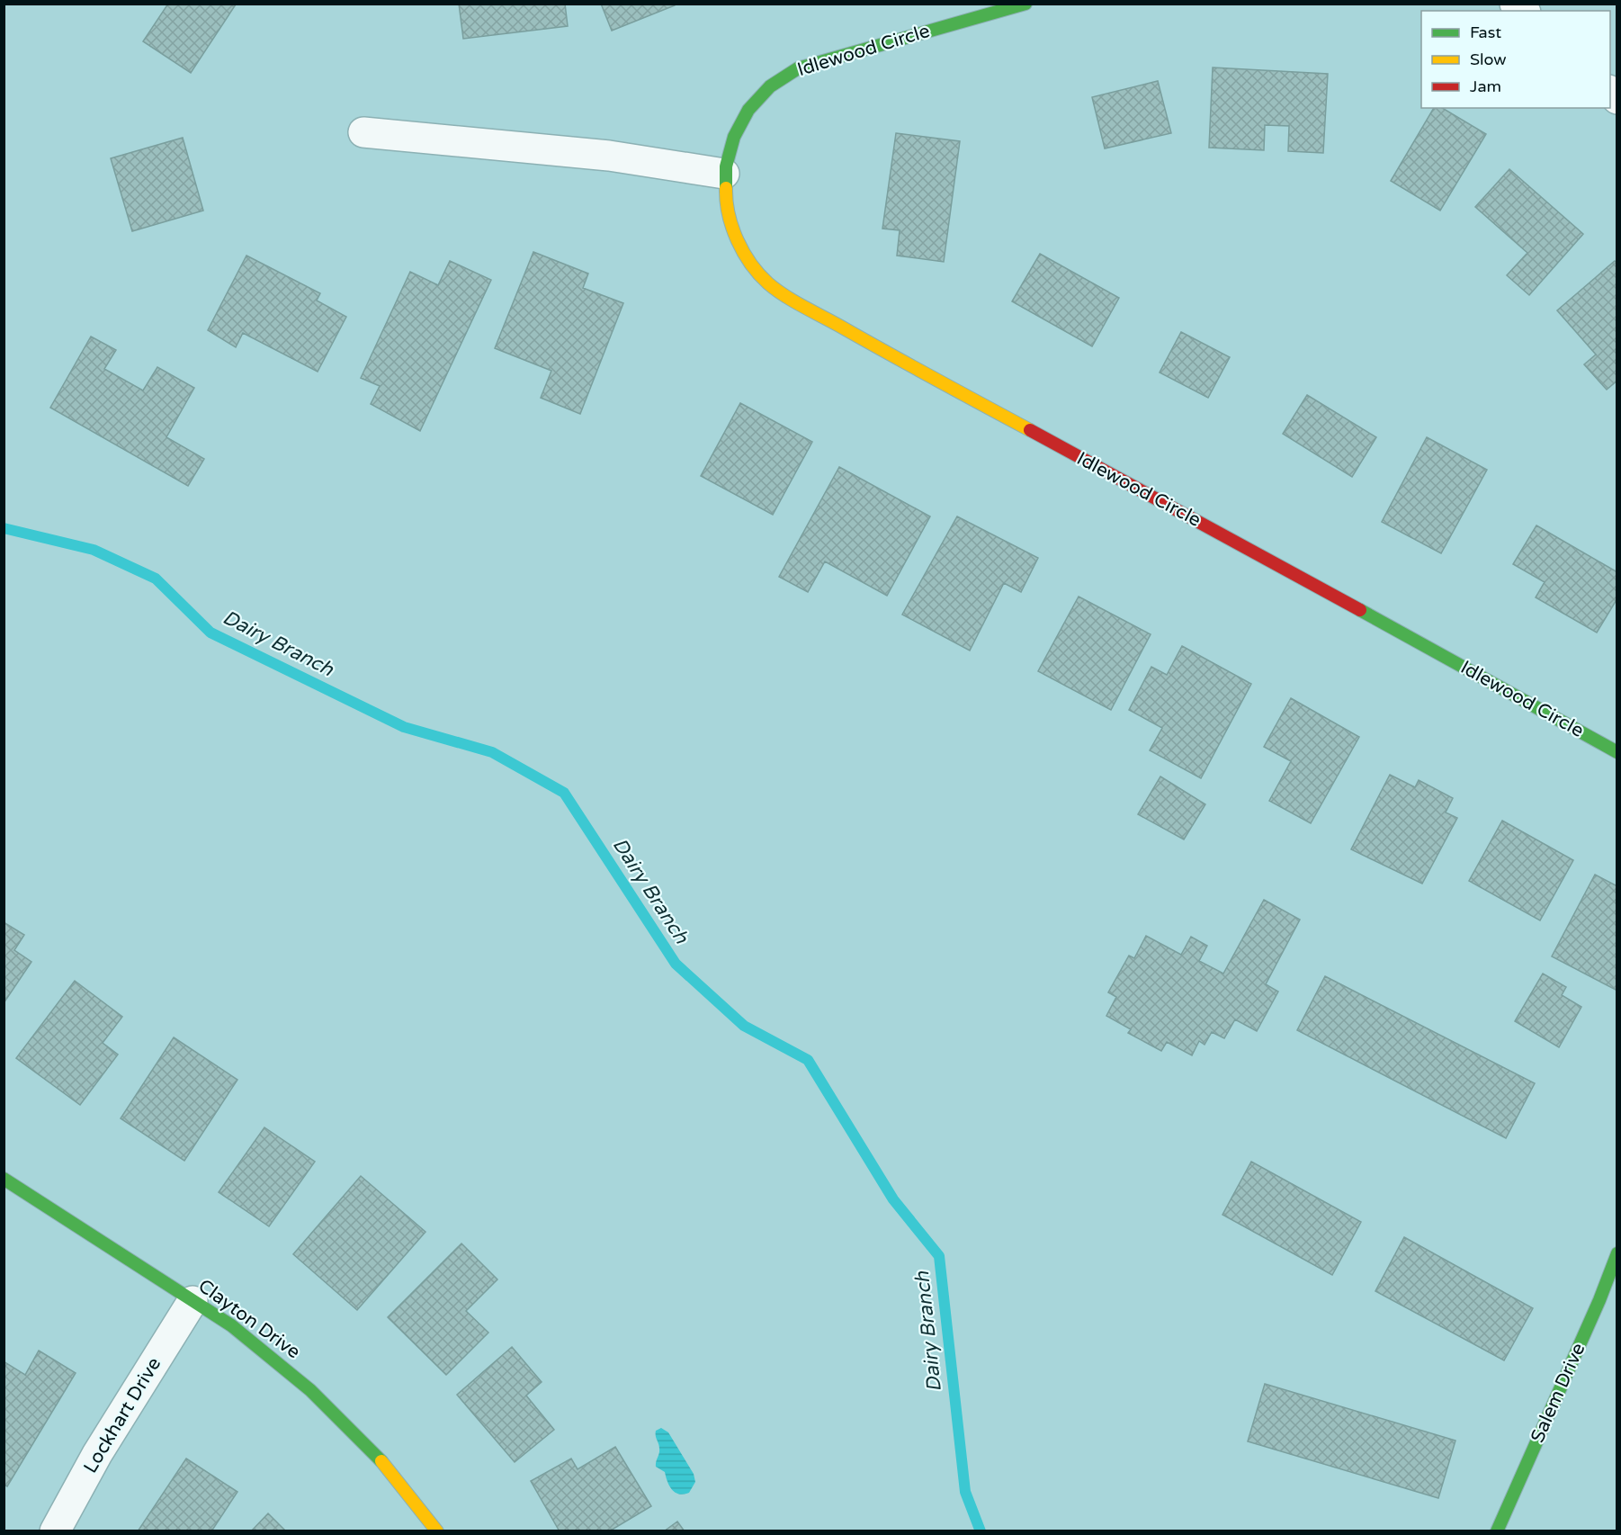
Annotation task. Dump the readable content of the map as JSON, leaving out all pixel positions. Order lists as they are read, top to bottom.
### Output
{
  "streets": {
    "street": [
      "Idlewood Circle",
      "Clayton Drive",
      "Salem Drive",
      "Lockhart Drive"
    ]
  },
  "crossings": [
    ["Clayton Drive", "Lockhart Drive"]
  ],
  "water": ["Dairy Branch"],
  "legend": ["Fast", "Slow", "Jam"]
}
